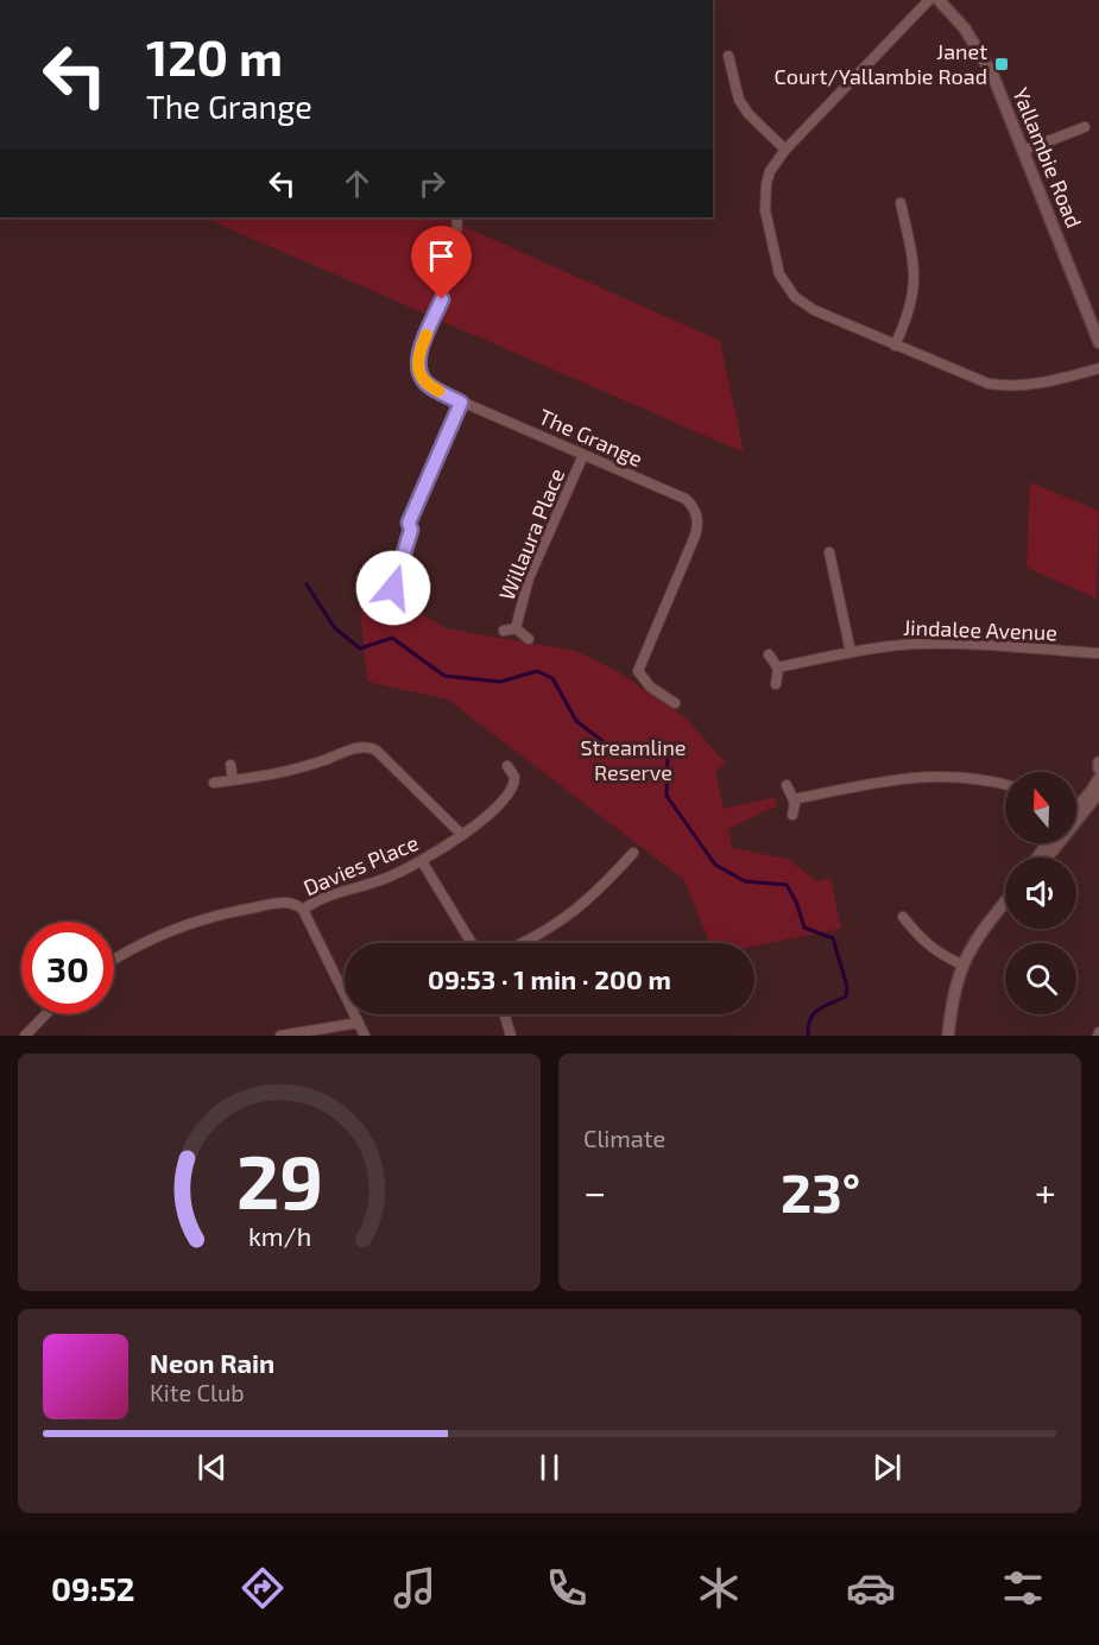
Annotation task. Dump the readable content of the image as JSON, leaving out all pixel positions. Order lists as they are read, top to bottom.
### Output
{
  "streets": {
    "street": [
      "Yallambie Road",
      "The Grange",
      "Willaura Place",
      "Jindalee Avenue",
      "Davies Place"
    ]
  },
  "crossings": [
    ["The Grange", "Willaura Place"]
  ],
  "parks": ["Streamline Reserve"],
  "places": {
    "transit": ["Janet Court/Yallambie Road"]
  },
  "north": "top",
  "page": {
    "turn": ["120 m", "The Grange"],
    "limit": "30",
    "trip": "09:53 · 1 min · 200 m",
    "tile": "Climate",
    "heat": ["−", "23°", "+"],
    "song": ["Neon Rain", "Kite Club"],
    "tabs": "09:52",
    "gauge": ["29", "km/h"]
  }
}
